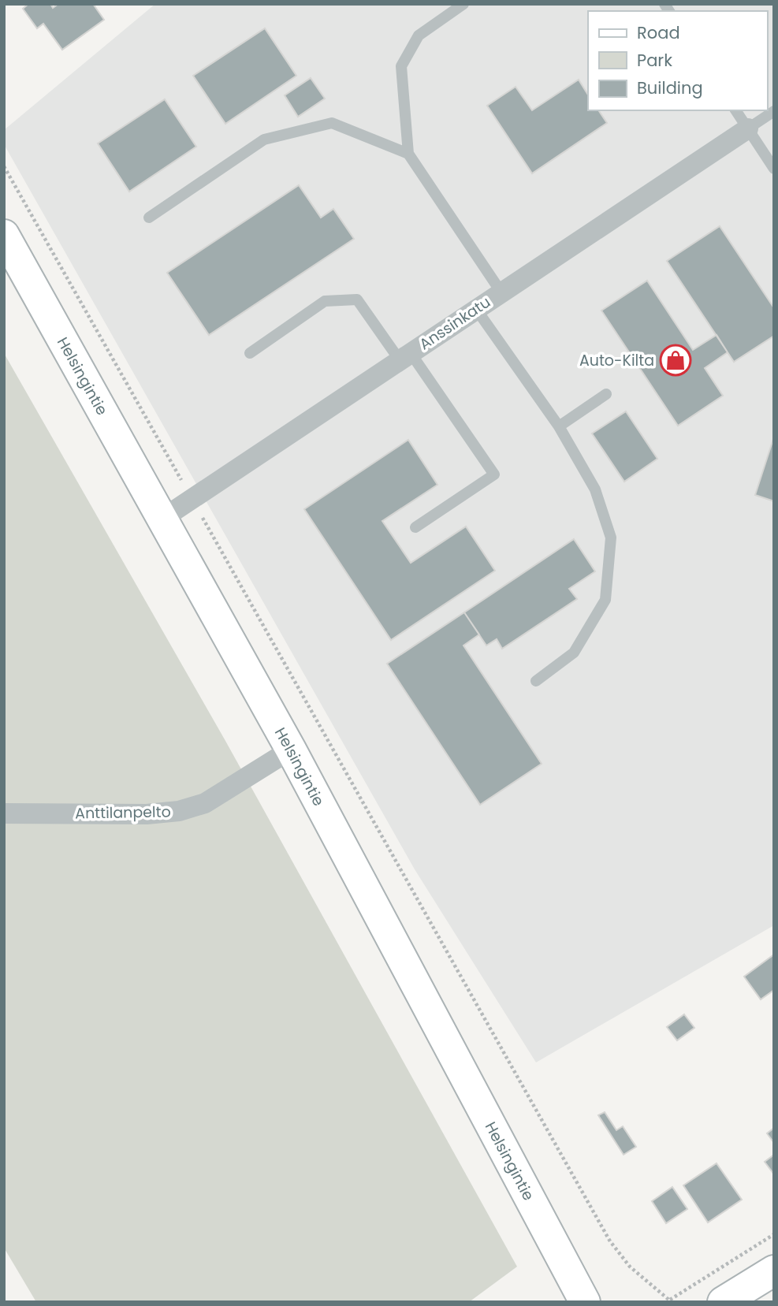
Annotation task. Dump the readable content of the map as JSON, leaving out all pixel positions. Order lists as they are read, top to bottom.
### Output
{
  "streets": {
    "main road": ["Helsingintie"],
    "street": ["Anssinkatu", "Anttilanpelto"]
  },
  "crossings": [
    ["Anssinkatu", "Helsingintie"],
    ["Helsingintie", "Anttilanpelto"]
  ],
  "places": {
    "shop": ["Auto-Kilta"]
  },
  "legend": ["Road", "Park", "Building"]
}
